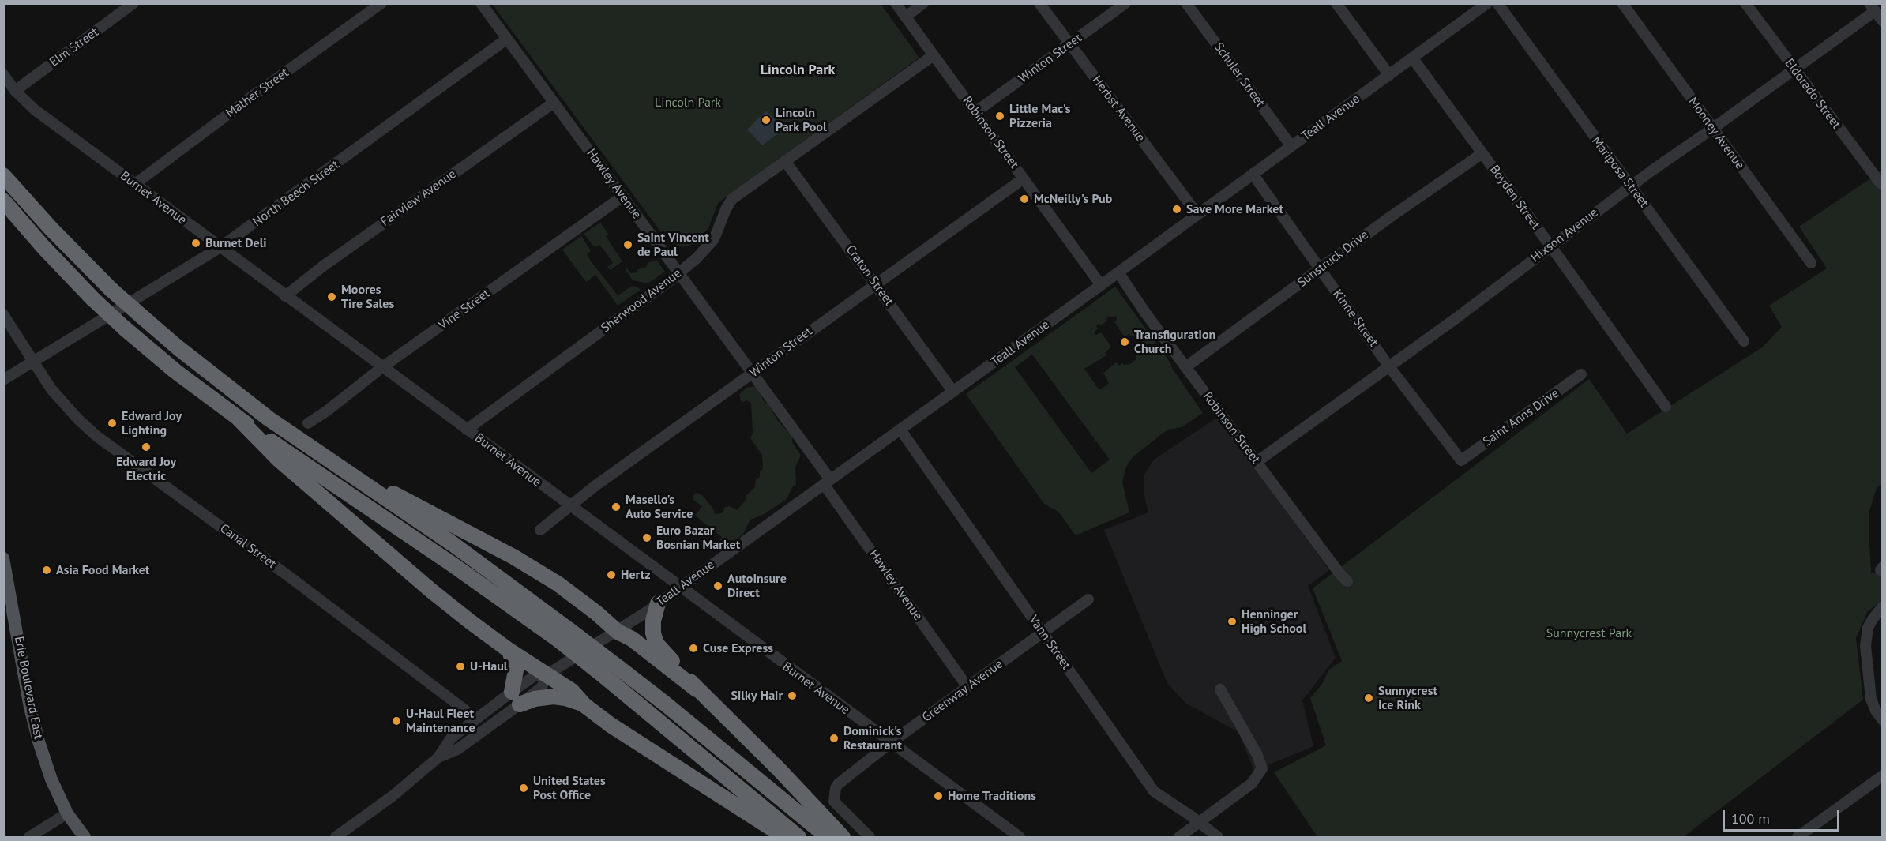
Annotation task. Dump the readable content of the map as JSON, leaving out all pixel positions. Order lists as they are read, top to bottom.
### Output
{
  "streets": {
    "main road": ["Erie Boulevard East"],
    "street": [
      "Elm Street",
      "Winton Street",
      "Schuler Street",
      "Mather Street",
      "Eldorado Street",
      "Herbst Avenue",
      "Teall Avenue",
      "Robinson Street",
      "Mooney Avenue",
      "Mariposa Street",
      "Hawley Avenue",
      "North Beech Street",
      "Boyden Street",
      "Burnet Avenue",
      "Fairview Avenue",
      "Hixson Avenue",
      "Sunstruck Drive",
      "Craton Street",
      "Sherwood Avenue",
      "Vine Street",
      "Kinne Street",
      "Saint Anns Drive",
      "Canal Street",
      "Vann Street",
      "Greenway Avenue"
    ]
  },
  "crossings": [
    ["Elm Street", "Burnet Avenue"],
    ["Winton Street", "Herbst Avenue"],
    ["Winton Street", "Robinson Street"],
    ["Winton Street", "Hawley Avenue"],
    ["Winton Street", "Burnet Avenue"],
    ["Winton Street", "Craton Street"],
    ["Schuler Street", "Teall Avenue"],
    ["Mather Street", "Burnet Avenue"],
    ["Eldorado Street", "Hixson Avenue"],
    ["Herbst Avenue", "Teall Avenue"],
    ["Teall Avenue", "Robinson Street"],
    ["Teall Avenue", "Hawley Avenue"],
    ["Teall Avenue", "Boyden Street"],
    ["Teall Avenue", "Burnet Avenue"],
    ["Teall Avenue", "Craton Street"],
    ["Teall Avenue", "Kinne Street"],
    ["Teall Avenue", "Canal Street"],
    ["Teall Avenue", "Vann Street"],
    ["Robinson Street", "Hixson Avenue"],
    ["Robinson Street", "Sunstruck Drive"],
    ["Robinson Street", "Sherwood Avenue"],
    ["Mooney Avenue", "Hixson Avenue"],
    ["Mariposa Street", "Hixson Avenue"],
    ["Hawley Avenue", "North Beech Street"],
    ["Hawley Avenue", "Fairview Avenue"],
    ["Hawley Avenue", "Sherwood Avenue"],
    ["Hawley Avenue", "Vine Street"],
    ["Hawley Avenue", "Greenway Avenue"],
    ["North Beech Street", "Burnet Avenue"],
    ["North Beech Street", "Canal Street"],
    ["Boyden Street", "Hixson Avenue"],
    ["Boyden Street", "Sunstruck Drive"],
    ["Burnet Avenue", "Fairview Avenue"],
    ["Burnet Avenue", "Sherwood Avenue"],
    ["Burnet Avenue", "Vine Street"],
    ["Burnet Avenue", "Greenway Avenue"],
    ["Hixson Avenue", "Kinne Street"],
    ["Sunstruck Drive", "Kinne Street"],
    ["Craton Street", "Sherwood Avenue"],
    ["Kinne Street", "Saint Anns Drive"],
    ["Vann Street", "Greenway Avenue"]
  ],
  "districts": ["Lincoln Park"],
  "parks": ["Lincoln Park", "Sunnycrest Park"],
  "places": [
    "Little Mac's Pizzeria",
    "Lincoln Park Pool",
    "McNeilly's Pub",
    "Save More Market",
    "Burnet Deli",
    "Saint Vincent de Paul",
    "Moores Tire Sales",
    "Transfiguration Church",
    "Edward Joy Lighting",
    "Edward Joy Electric",
    "Masello's Auto Service",
    "Euro Bazar Bosnian Market",
    "Asia Food Market",
    "Hertz",
    "AutoInsure Direct",
    "Henninger High School",
    "Cuse Express",
    "U-Haul",
    "Silky Hair",
    "Sunnycrest Ice Rink",
    "U-Haul Fleet Maintenance",
    "Dominick's Restaurant",
    "United States Post Office",
    "Home Traditions"
  ],
  "scale_bar": "100 m"
}
